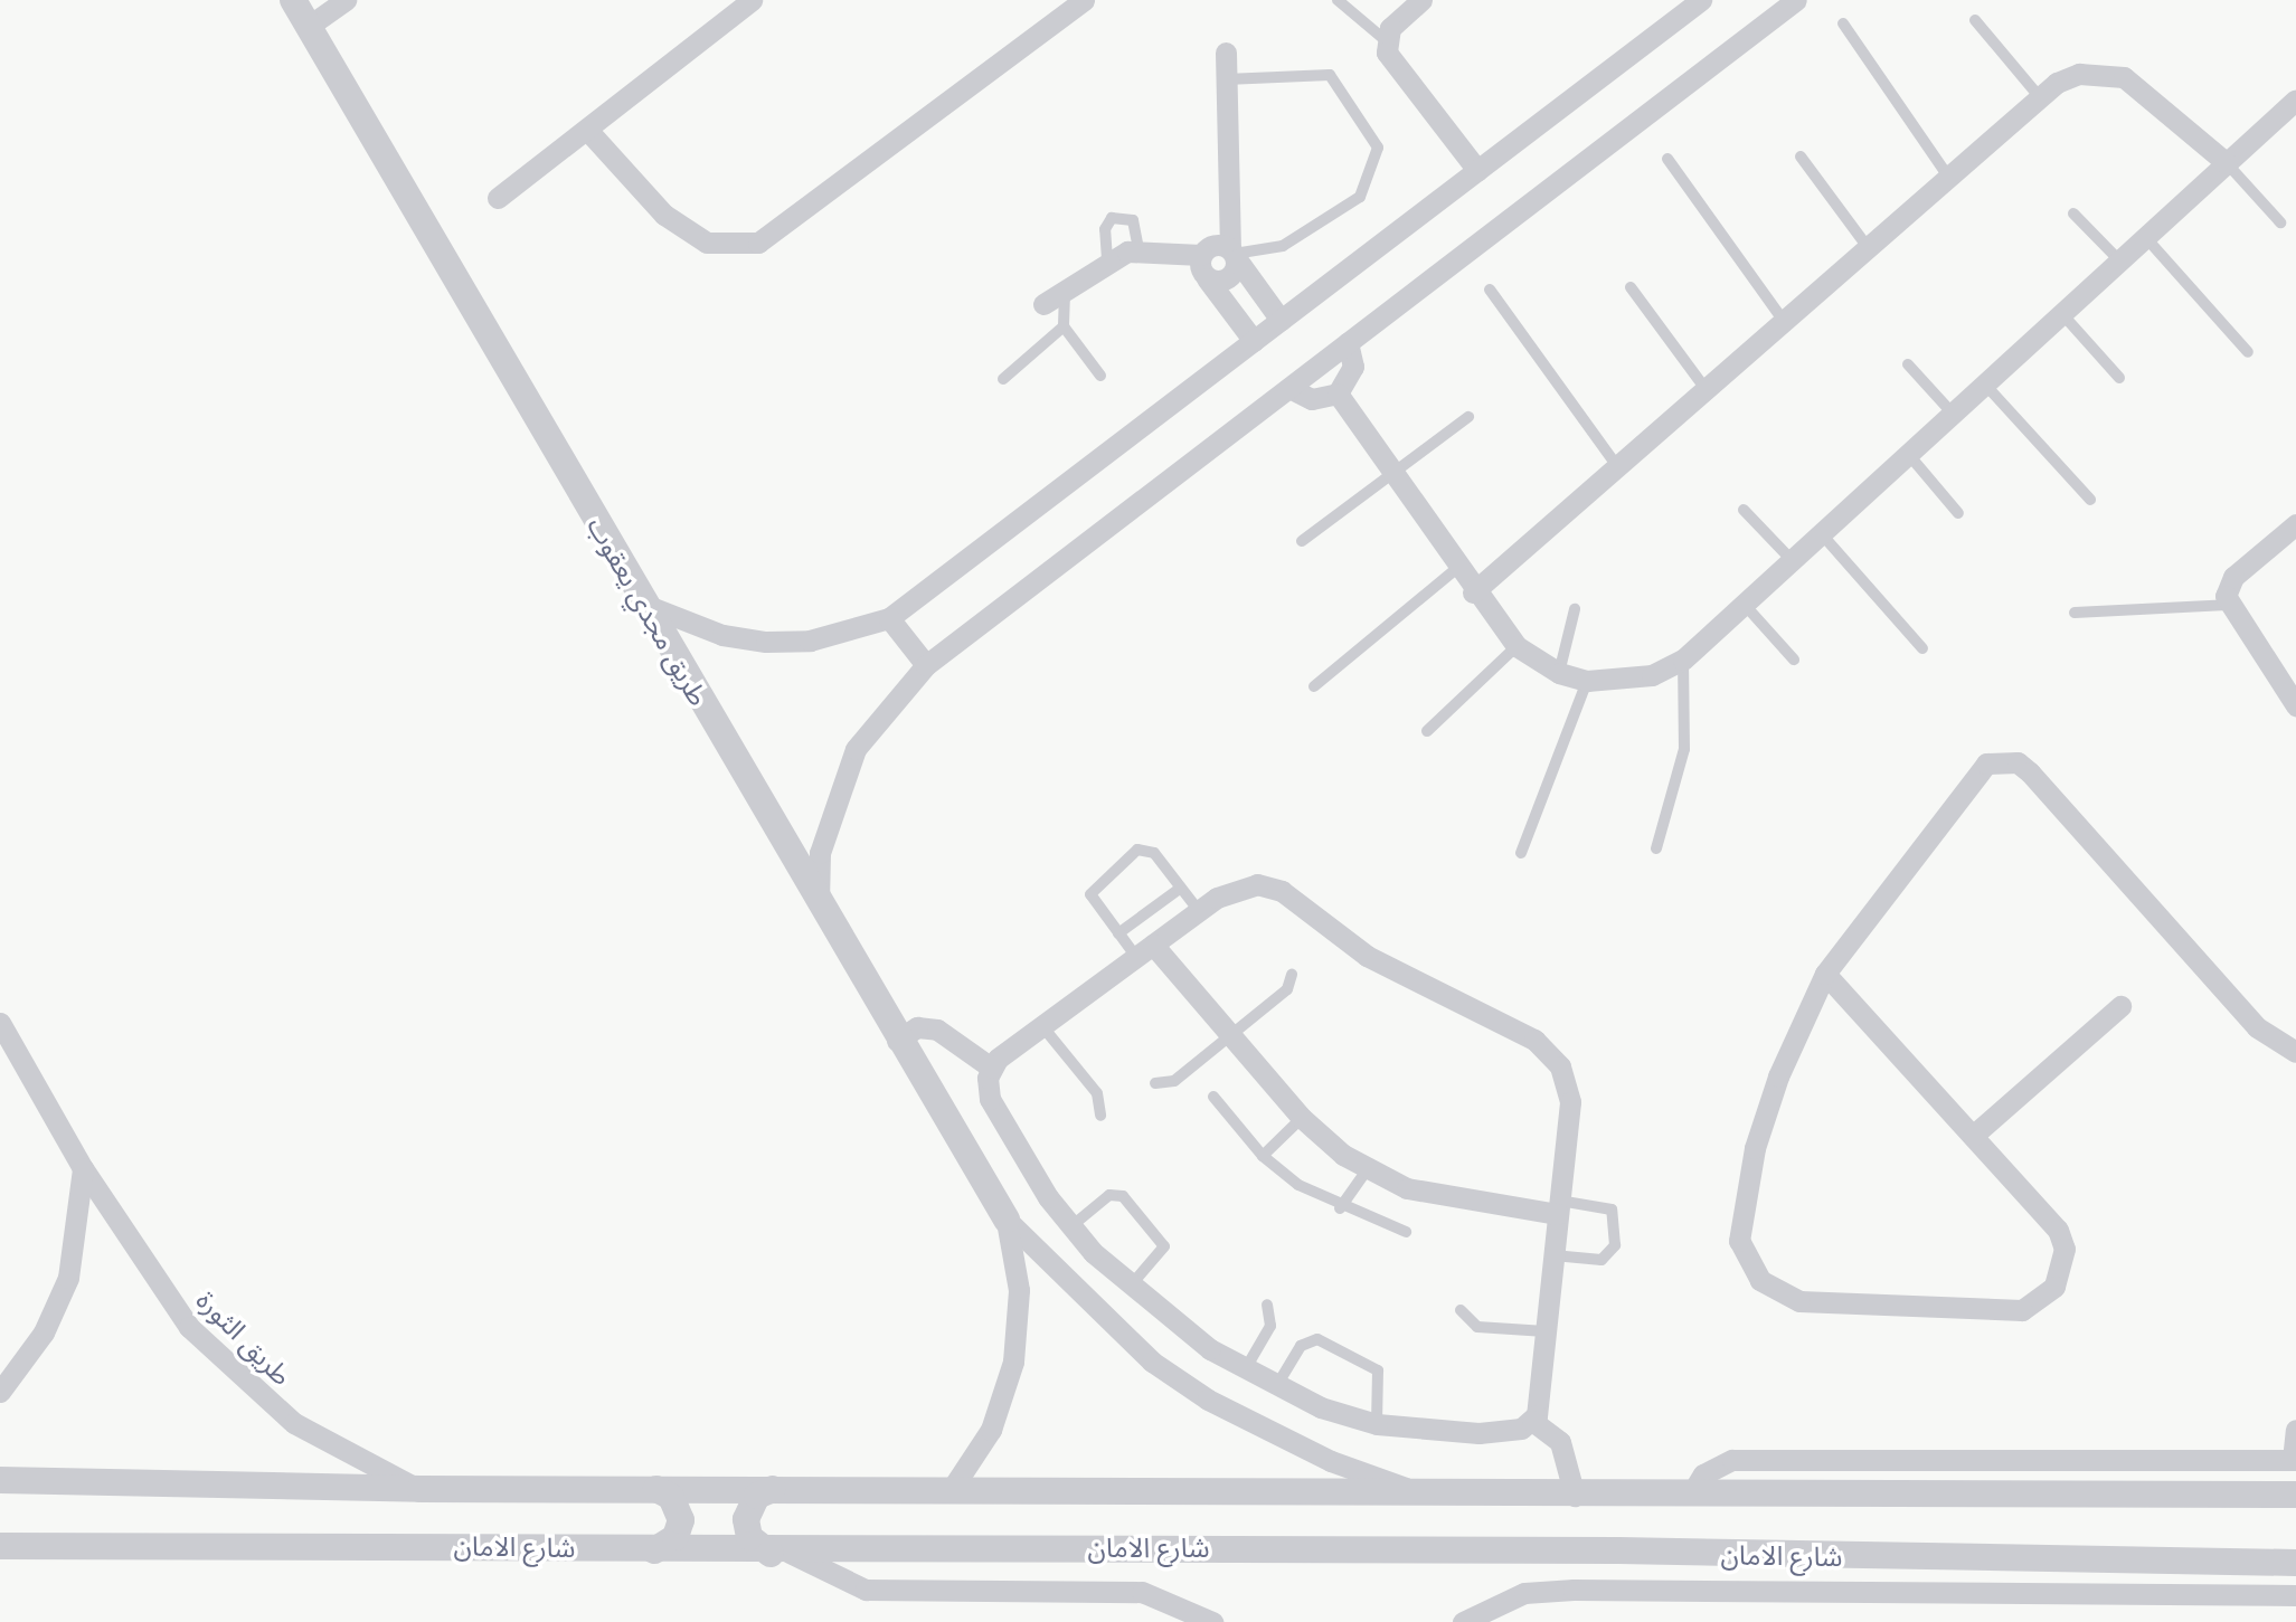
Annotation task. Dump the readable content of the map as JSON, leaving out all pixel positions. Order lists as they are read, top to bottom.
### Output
{
  "streets": {
    "street": ["طريق مجدي يعقوب", "طريق الثورة", "شارع الامان"]
  },
  "crossings": [
    ["طريق مجدي يعقوب", "شارع الامان"],
    ["طريق الثورة", "شارع الامان"]
  ]
}
